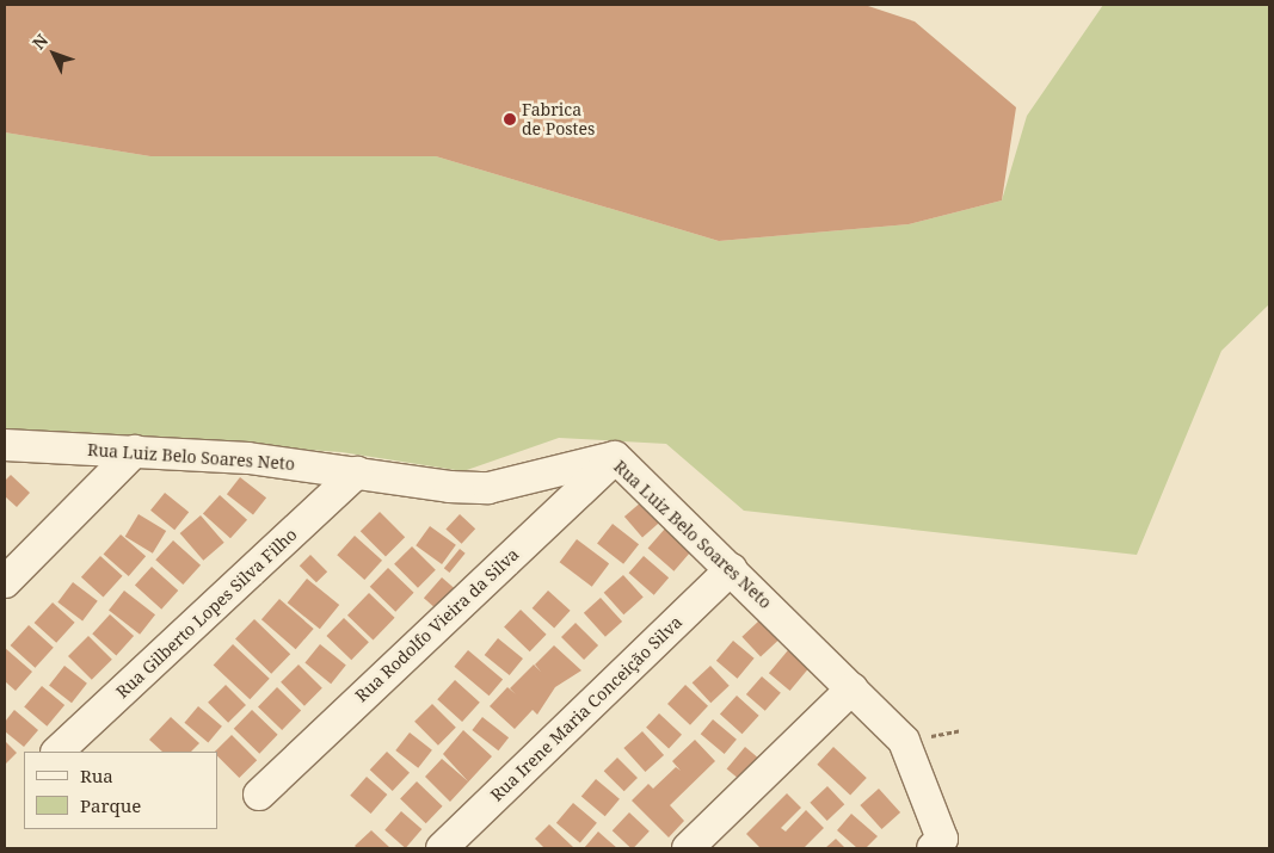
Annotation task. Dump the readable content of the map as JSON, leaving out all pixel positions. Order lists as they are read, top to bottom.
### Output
{
  "streets": {
    "street": [
      "Rua Luiz Belo Soares Neto",
      "Rua Gilberto Lopes Silva Filho",
      "Rua Rodolfo Vieira da Silva",
      "Rua Irene Maria Conceição Silva"
    ]
  },
  "crossings": [
    ["Rua Luiz Belo Soares Neto", "Rua Gilberto Lopes Silva Filho"],
    ["Rua Luiz Belo Soares Neto", "Rua Rodolfo Vieira da Silva"],
    ["Rua Luiz Belo Soares Neto", "Rua Irene Maria Conceição Silva"]
  ],
  "places": ["Fabrica de Postes"],
  "legend": ["Rua", "Parque"],
  "north": "top left"
}
